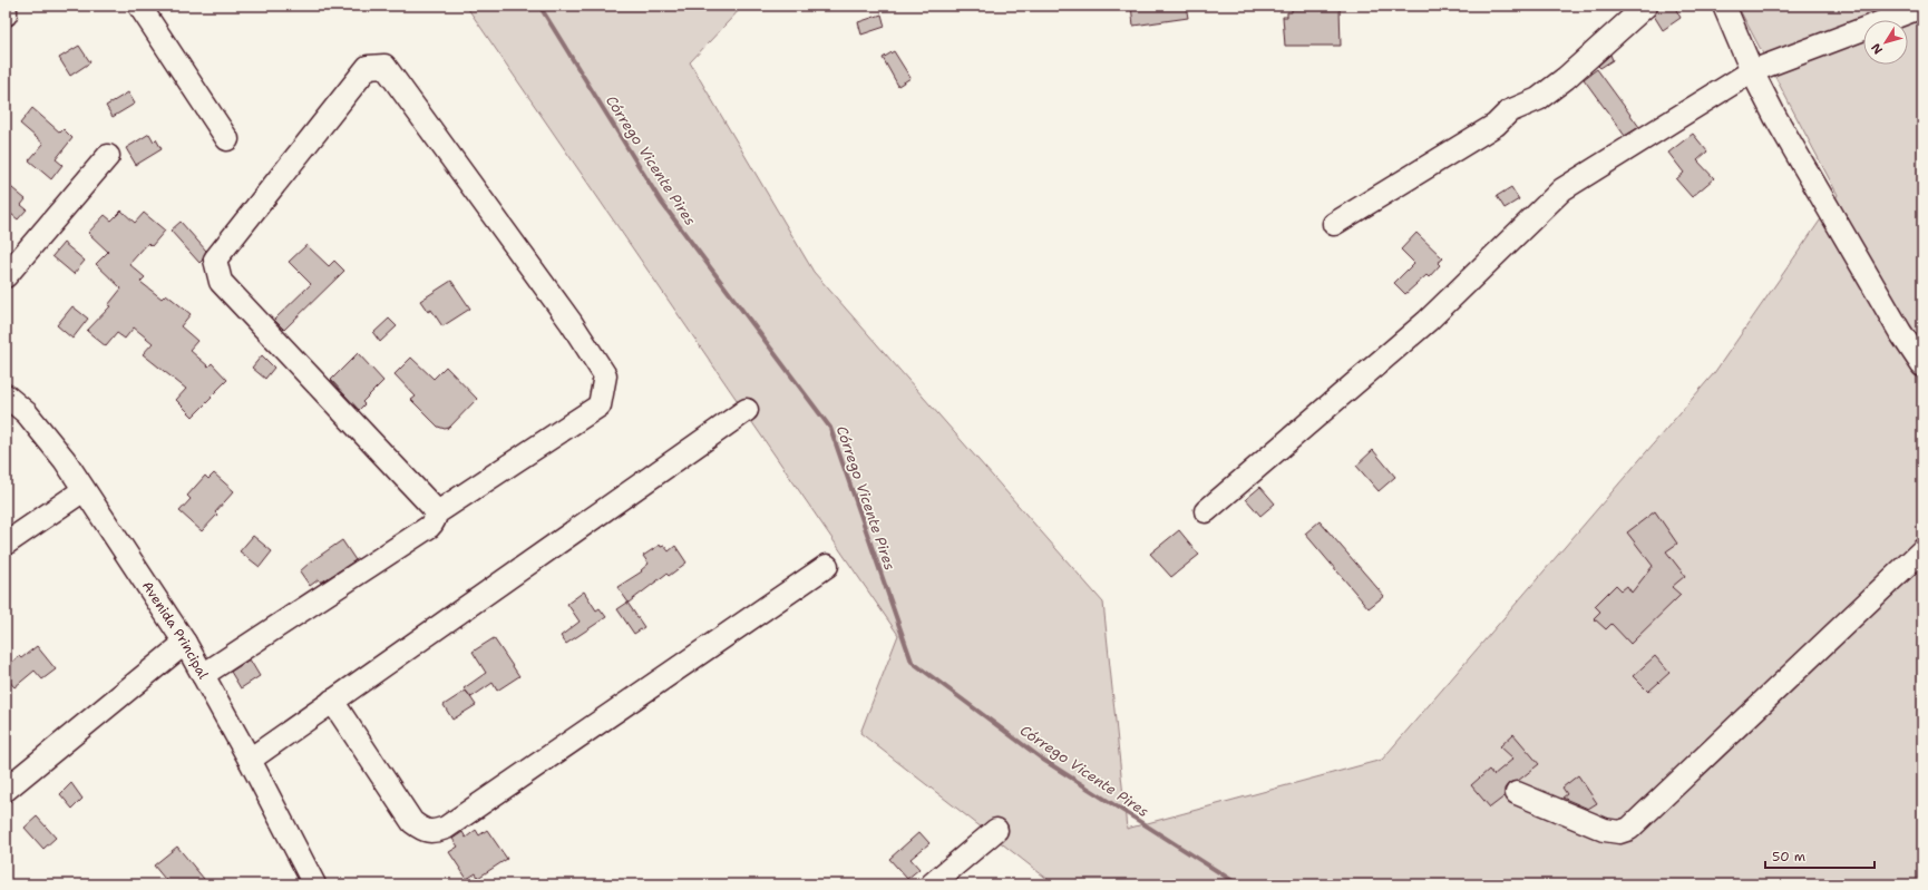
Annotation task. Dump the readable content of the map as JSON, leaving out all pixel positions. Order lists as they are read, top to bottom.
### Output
{
  "streets": {
    "street": ["Avenida Principal"]
  },
  "water": ["Córrego Vicente Pires"],
  "scale_bar": "50 m",
  "north": "bottom left"
}
